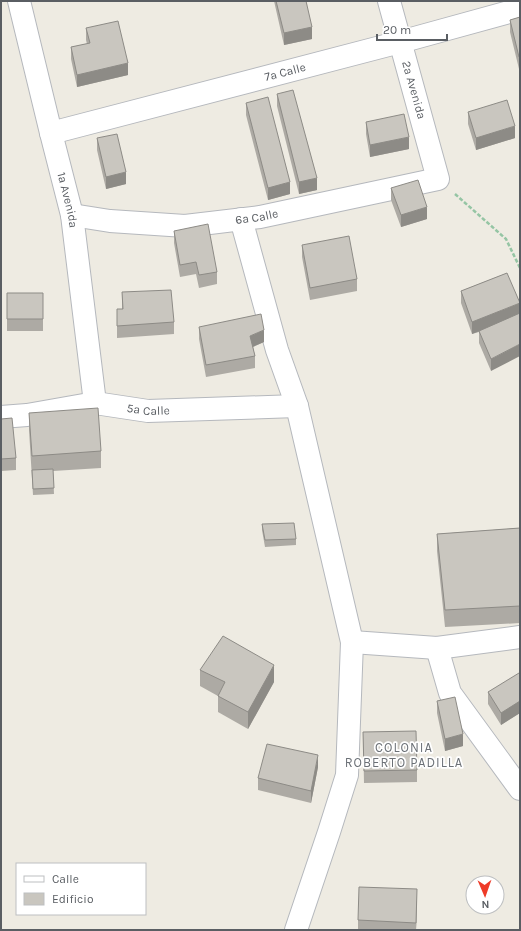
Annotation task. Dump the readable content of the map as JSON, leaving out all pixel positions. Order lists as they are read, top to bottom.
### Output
{
  "streets": {
    "street": [
      "7a Calle",
      "2a Avenida",
      "1a Avenida",
      "6a Calle",
      "5a Calle"
    ]
  },
  "crossings": [
    ["7a Calle", "2a Avenida"],
    ["7a Calle", "1a Avenida"],
    ["2a Avenida", "6a Calle"],
    ["1a Avenida", "6a Calle"],
    ["1a Avenida", "5a Calle"]
  ],
  "districts": ["COLONIA ROBERTO PADILLA"],
  "legend": ["Calle", "Edificio"],
  "scale_bar": "20 m",
  "north": "bottom"
}
